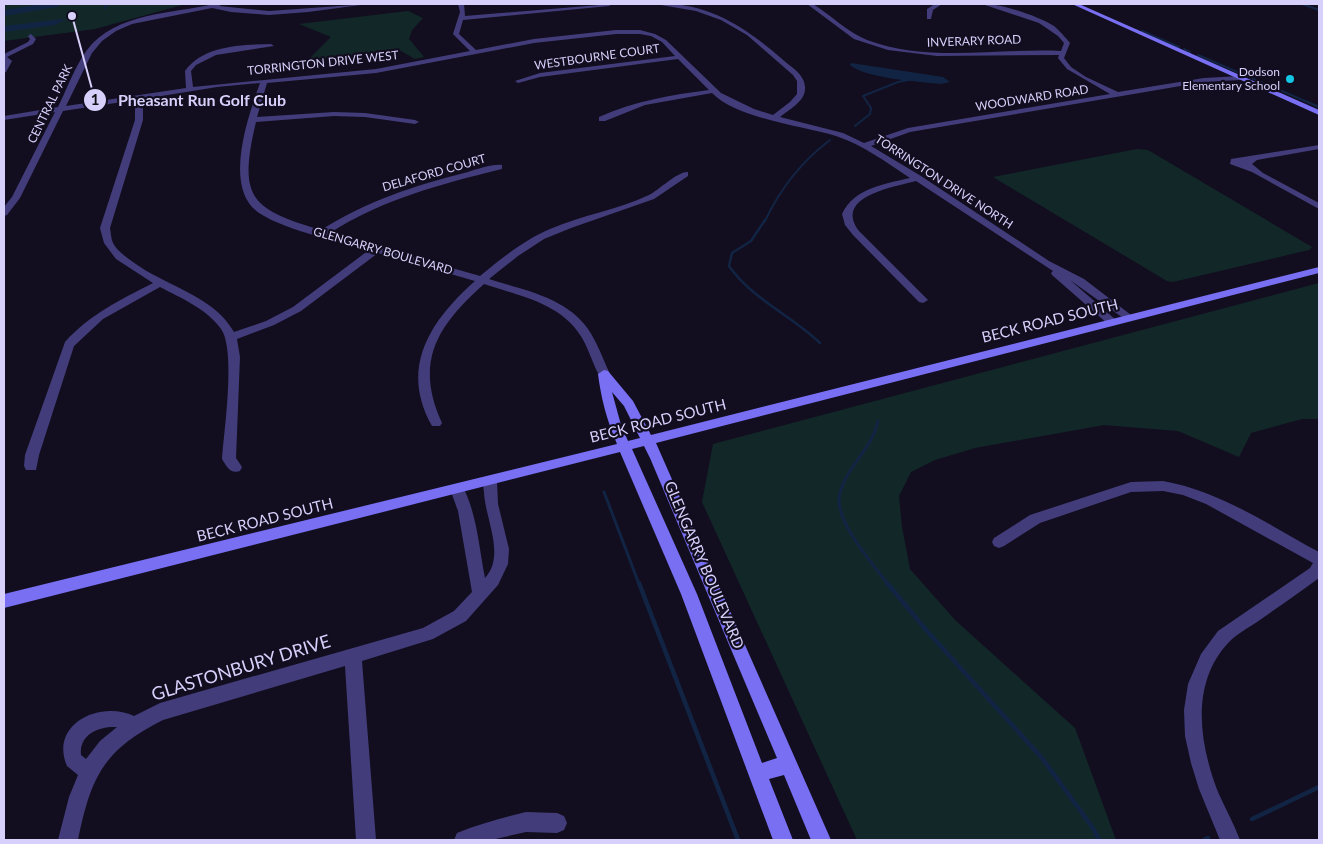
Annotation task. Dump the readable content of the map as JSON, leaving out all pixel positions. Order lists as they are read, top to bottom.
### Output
{
  "streets": {
    "main road": ["GLENGARRY BOULEVARD", "BECK ROAD SOUTH"],
    "street": [
      "INVERARY ROAD",
      "WESTBOURNE COURT",
      "TORRINGTON DRIVE WEST",
      "WOODWARD ROAD",
      "CENTRAL PARK",
      "DELAFORD COURT",
      "TORRINGTON DRIVE NORTH",
      "GLASTONBURY DRIVE"
    ]
  },
  "crossings": [
    ["WESTBOURNE COURT", "TORRINGTON DRIVE NORTH"],
    ["TORRINGTON DRIVE WEST", "CENTRAL PARK"],
    ["TORRINGTON DRIVE WEST", "TORRINGTON DRIVE NORTH"],
    ["TORRINGTON DRIVE WEST", "GLENGARRY BOULEVARD"],
    ["WOODWARD ROAD", "TORRINGTON DRIVE NORTH"],
    ["DELAFORD COURT", "GLENGARRY BOULEVARD"],
    ["TORRINGTON DRIVE NORTH", "BECK ROAD SOUTH"],
    ["GLENGARRY BOULEVARD", "BECK ROAD SOUTH"],
    ["BECK ROAD SOUTH", "GLASTONBURY DRIVE"]
  ],
  "places": ["Pheasant Run Golf Club", "Dodson Elementary School"]
}
